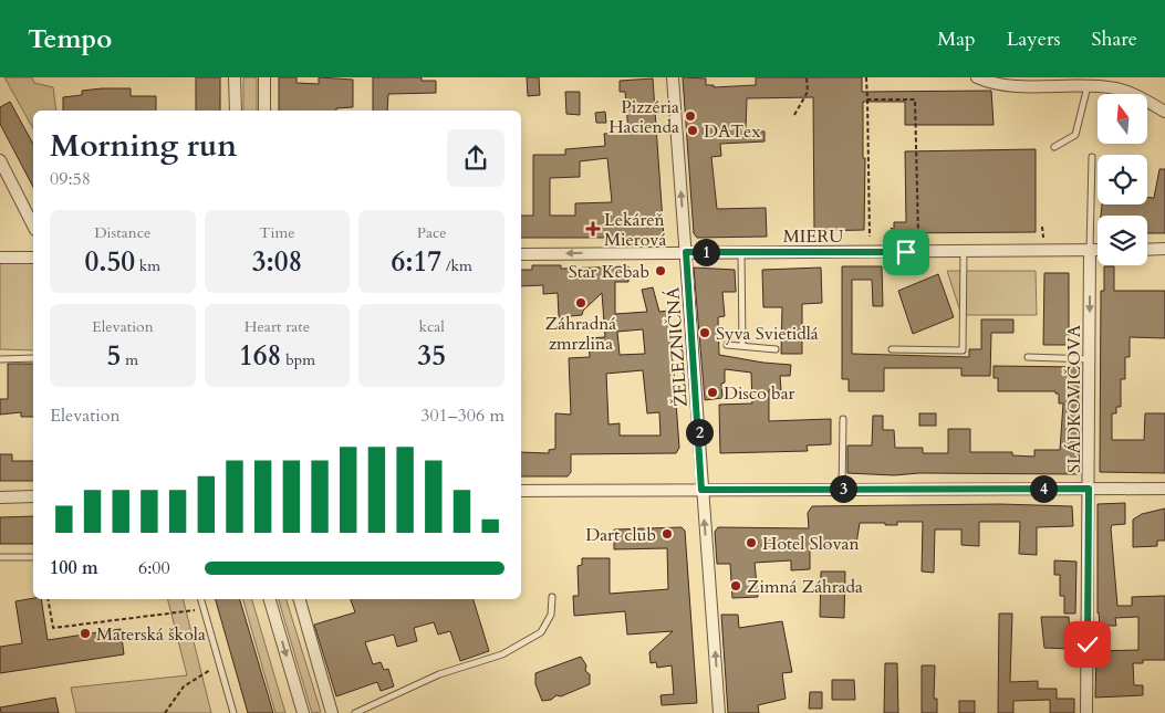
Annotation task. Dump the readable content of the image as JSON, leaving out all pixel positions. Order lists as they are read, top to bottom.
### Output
{
  "streets": {
    "street": ["MIERU", "ŽELEZNIČNÁ", "SLÁDKOVIČOVA"]
  },
  "crossings": [
    ["MIERU", "ŽELEZNIČNÁ"],
    ["MIERU", "SLÁDKOVIČOVA"]
  ],
  "one_way": ["ŽELEZNIČNÁ"],
  "places": {
    "other": [
      "Pizzéria Hacienda",
      "DATex",
      "Star Kebab",
      "Záhradná zmrzlina",
      "Syva Svietidlá",
      "Disco bar",
      "Dart club",
      "Hotel Slovan",
      "Zimná Záhrada",
      "Materská škola"
    ],
    "health": ["Lekáreň Mierová"]
  },
  "north": "top",
  "page": {
    "header": "Tempo",
    "nav": ["Map", "Layers", "Share"],
    "heading": ["Morning run", "09:58"],
    "stats": [
      ["Distance", "0.50 km"],
      ["Time", "3:08"],
      ["Pace", "6:17 /km"],
      ["Elevation", "5 m"],
      ["Heart rate", "168 bpm"],
      ["kcal", "35"]
    ],
    "pins": [
      "1",
      "2",
      "3",
      "4"
    ],
    "chart": ["Elevation", "301–306 m"],
    "list": [
      {
        "name": "100 m",
        "note": "6:00"
      }
    ]
  }
}
